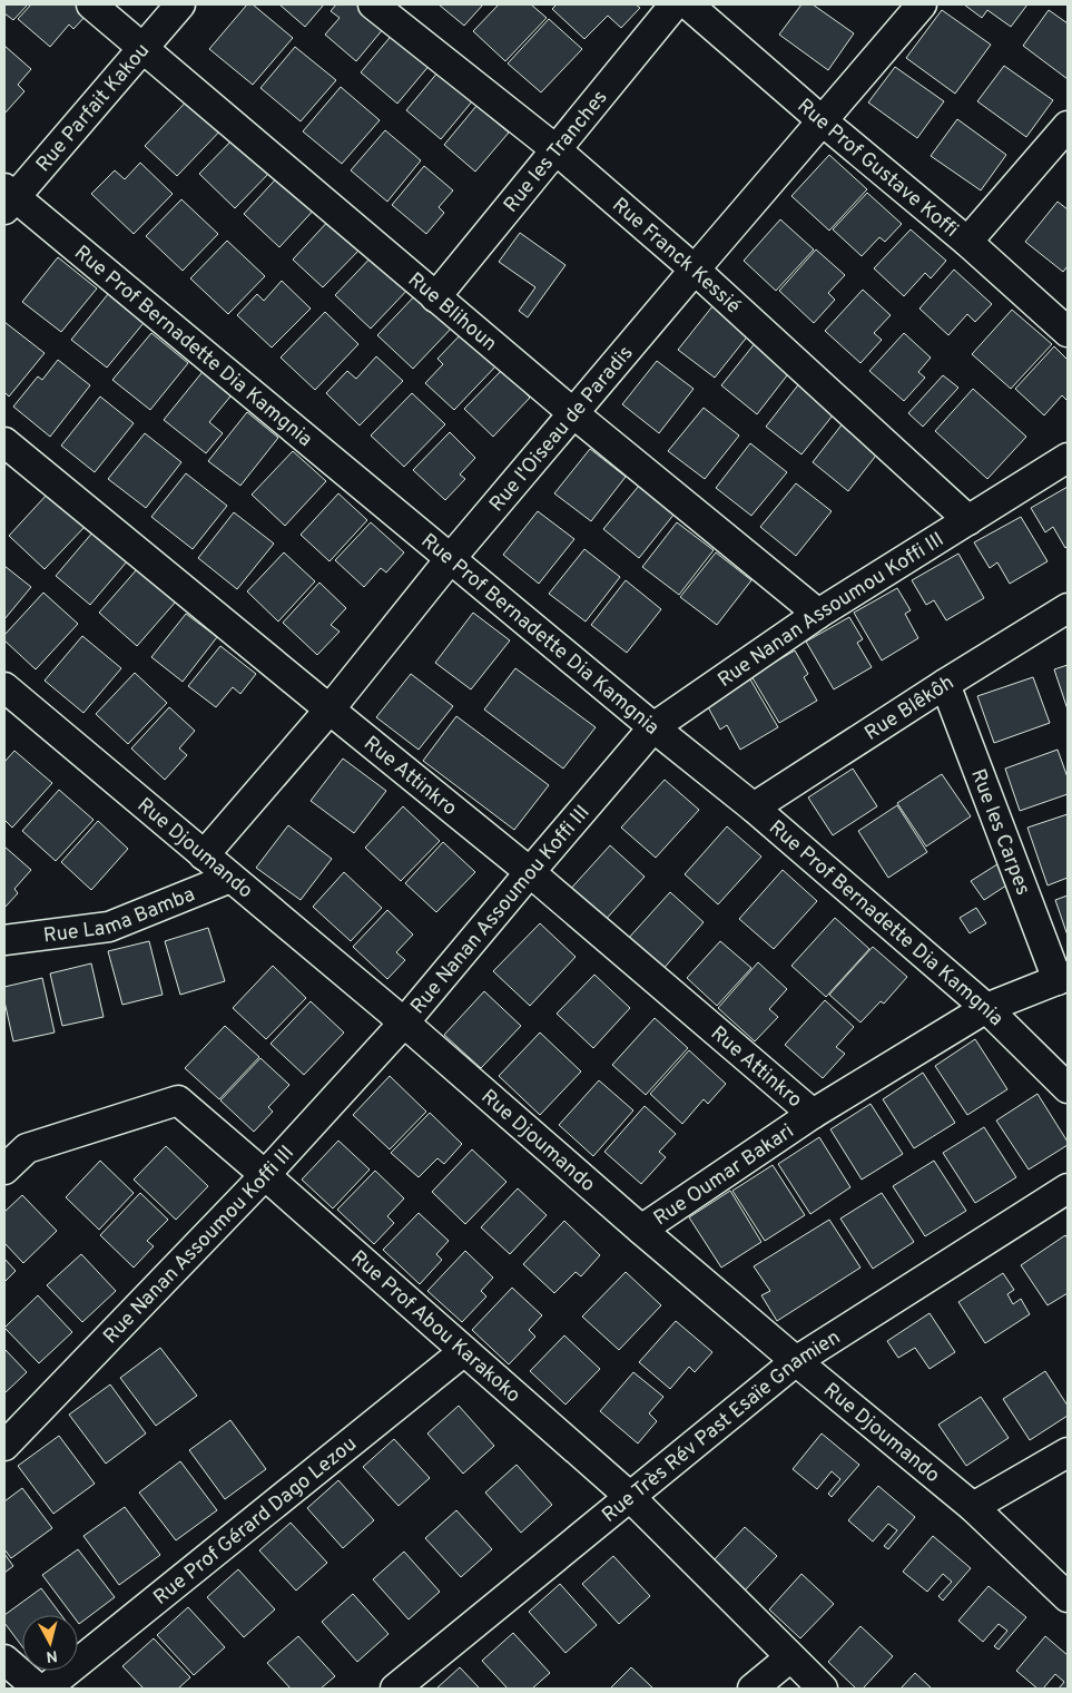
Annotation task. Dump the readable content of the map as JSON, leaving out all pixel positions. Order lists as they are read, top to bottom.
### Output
{
  "streets": {
    "street": [
      "Rue Parfait Kakou",
      "Rue les Tranches",
      "Rue Prof Gustave Koffi",
      "Rue Franck Kessié",
      "Rue Blihoun",
      "Rue Prof Bernadette Dia Kamgnia",
      "Rue l'Oiseau de Paradis",
      "Rue Nanan Assoumou Koffi III",
      "Rue Blêkôh",
      "Rue Attinkro",
      "Rue les Carpes",
      "Rue Djoumando",
      "Rue Lama Bamba",
      "Rue Oumar Bakari",
      "Rue Prof Abou Karakoko",
      "Rue Très Rév Past Esaïe Gnamien",
      "Rue Prof Gérard Dago Lezou"
    ]
  },
  "crossings": [
    ["Rue Parfait Kakou", "Rue Blihoun"],
    ["Rue Parfait Kakou", "Rue Prof Bernadette Dia Kamgnia"],
    ["Rue les Tranches", "Rue Franck Kessié"],
    ["Rue les Tranches", "Rue Blihoun"],
    ["Rue Prof Gustave Koffi", "Rue l'Oiseau de Paradis"],
    ["Rue Franck Kessié", "Rue l'Oiseau de Paradis"],
    ["Rue Franck Kessié", "Rue Nanan Assoumou Koffi III"],
    ["Rue Blihoun", "Rue l'Oiseau de Paradis"],
    ["Rue Blihoun", "Rue Nanan Assoumou Koffi III"],
    ["Rue Prof Bernadette Dia Kamgnia", "Rue l'Oiseau de Paradis"],
    ["Rue Prof Bernadette Dia Kamgnia", "Rue Nanan Assoumou Koffi III"],
    ["Rue Prof Bernadette Dia Kamgnia", "Rue Blêkôh"],
    ["Rue Prof Bernadette Dia Kamgnia", "Rue Oumar Bakari"],
    ["Rue l'Oiseau de Paradis", "Rue Attinkro"],
    ["Rue l'Oiseau de Paradis", "Rue Djoumando"],
    ["Rue Nanan Assoumou Koffi III", "Rue Attinkro"],
    ["Rue Nanan Assoumou Koffi III", "Rue Djoumando"],
    ["Rue Nanan Assoumou Koffi III", "Rue Prof Abou Karakoko"],
    ["Rue Blêkôh", "Rue les Carpes"],
    ["Rue Attinkro", "Rue Oumar Bakari"],
    ["Rue les Carpes", "Rue Oumar Bakari"],
    ["Rue Djoumando", "Rue Lama Bamba"],
    ["Rue Djoumando", "Rue Oumar Bakari"],
    ["Rue Djoumando", "Rue Très Rév Past Esaïe Gnamien"],
    ["Rue Prof Abou Karakoko", "Rue Très Rév Past Esaïe Gnamien"],
    ["Rue Prof Abou Karakoko", "Rue Prof Gérard Dago Lezou"]
  ],
  "north": "bottom"
}
